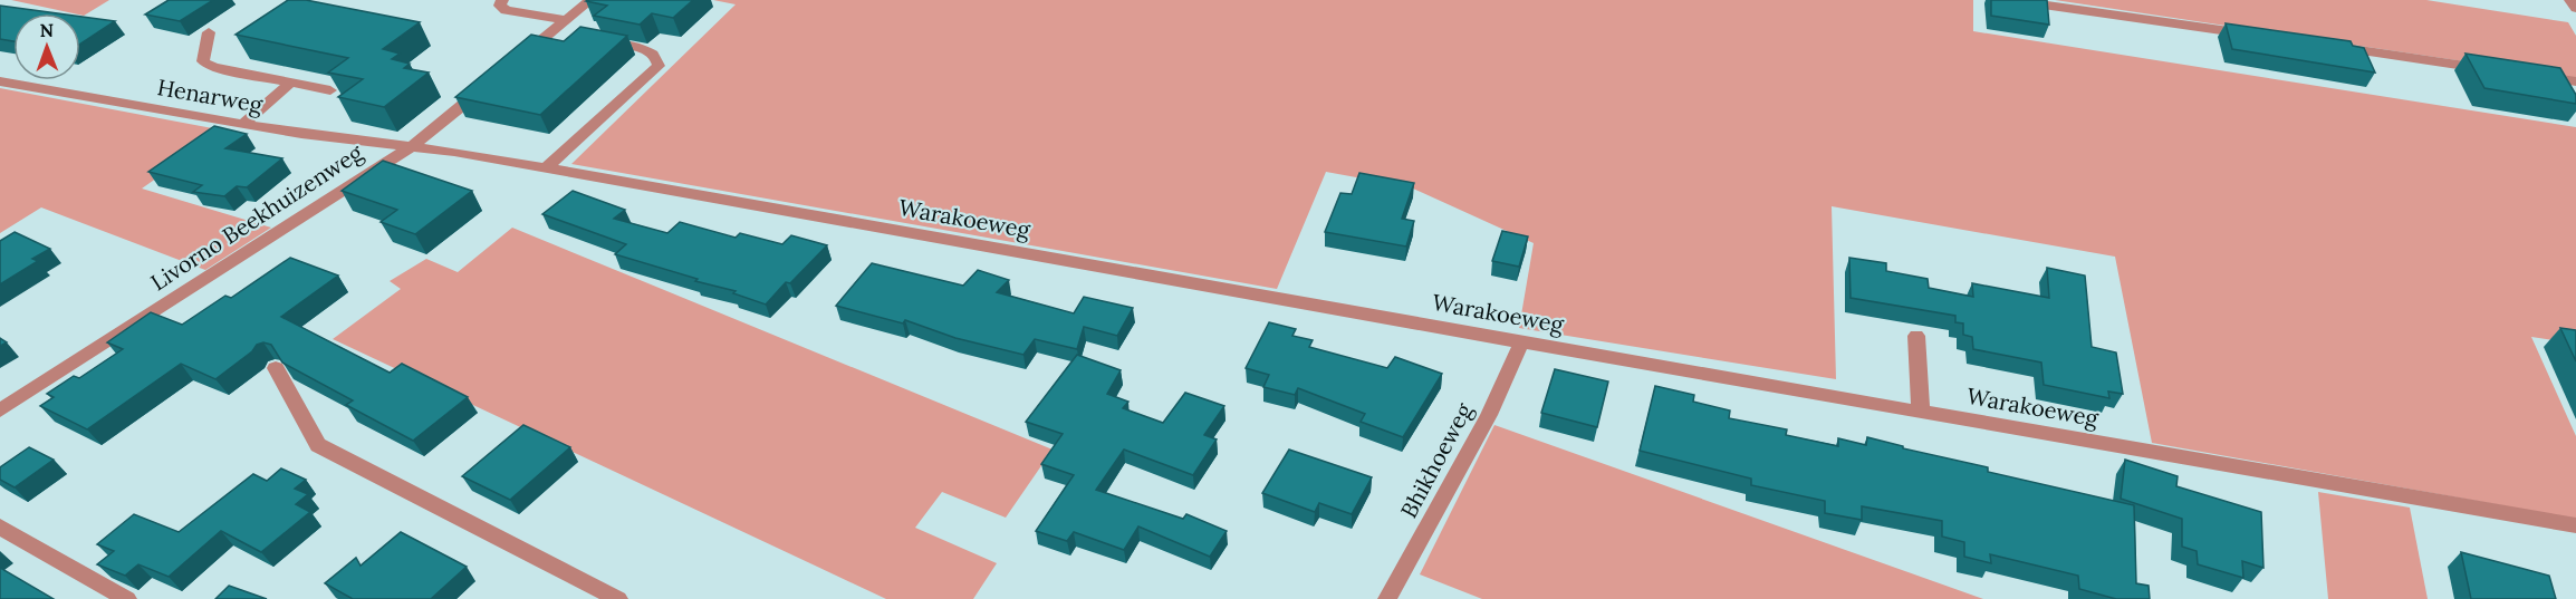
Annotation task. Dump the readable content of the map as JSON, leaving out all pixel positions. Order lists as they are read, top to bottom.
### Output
{
  "streets": {
    "street": [
      "Henarweg",
      "Livorno Beekhuizenweg",
      "Warakoeweg",
      "Bhikhoeweg"
    ]
  },
  "crossings": [
    ["Henarweg", "Livorno Beekhuizenweg"],
    ["Henarweg", "Warakoeweg"],
    ["Livorno Beekhuizenweg", "Warakoeweg"],
    ["Warakoeweg", "Bhikhoeweg"]
  ],
  "north": "top"
}
